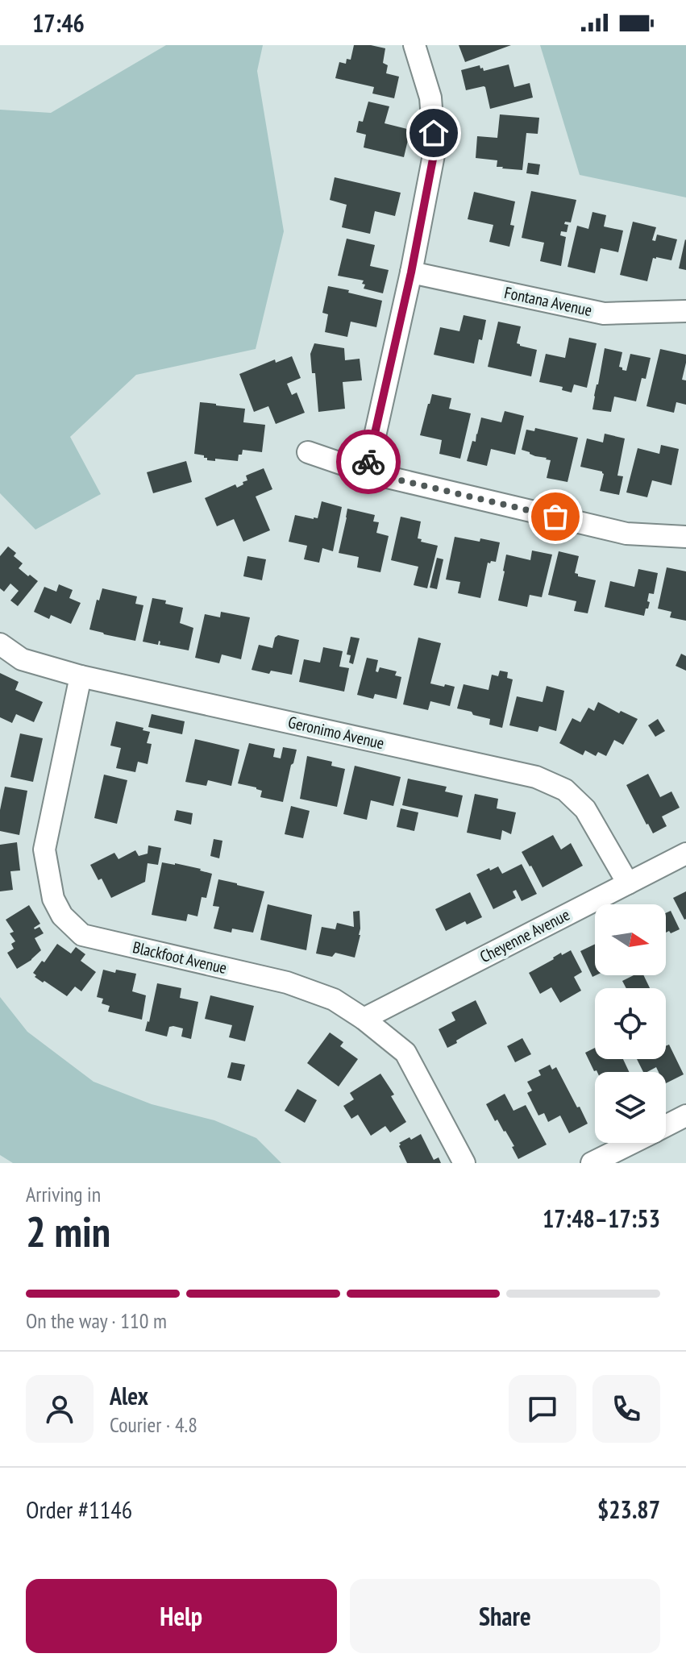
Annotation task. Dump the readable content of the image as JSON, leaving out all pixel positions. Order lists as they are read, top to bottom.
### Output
{
  "streets": {
    "street": [
      "Fontana Avenue",
      "Geronimo Avenue",
      "Cheyenne Avenue",
      "Blackfoot Avenue"
    ]
  },
  "crossings": [
    ["Geronimo Avenue", "Cheyenne Avenue"],
    ["Geronimo Avenue", "Blackfoot Avenue"],
    ["Cheyenne Avenue", "Blackfoot Avenue"]
  ],
  "north": "right",
  "page": {
    "status": "17:46",
    "heading": ["2 min", "Arriving in", "17:48–17:53"],
    "panel": [
      "Alex",
      "Courier · 4.8",
      "Order #1146",
      "$23.87"
    ],
    "bar": "On the way · 110 m",
    "buttons": ["Help", "Share"]
  }
}
